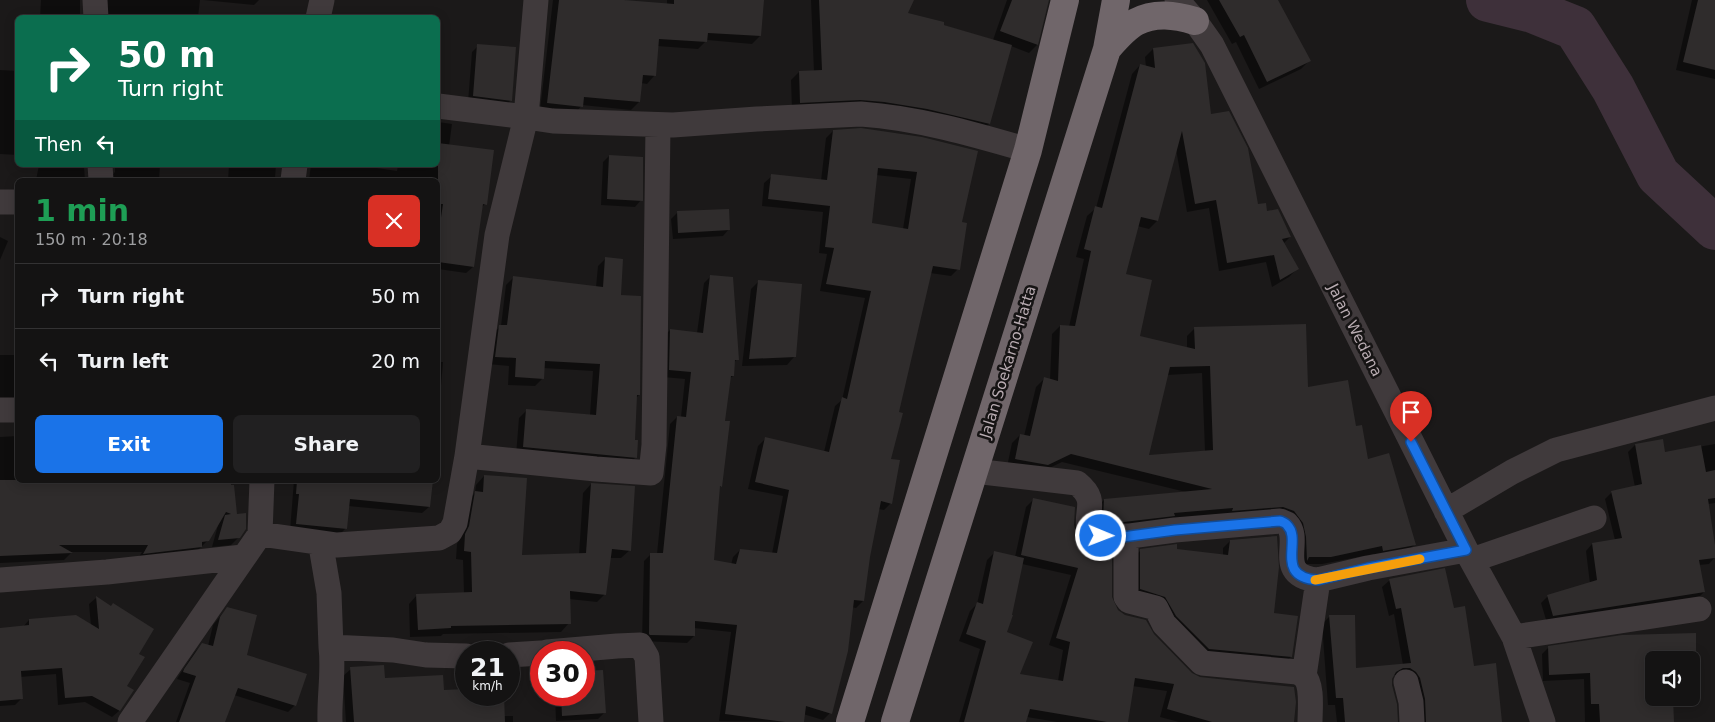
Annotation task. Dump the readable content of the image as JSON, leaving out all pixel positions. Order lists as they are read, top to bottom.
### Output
{
  "streets": {
    "highway": ["Jalan Soekarno-Hatta"],
    "street": ["Jalan Wedana"]
  },
  "page": {
    "turn": ["50 m", "Turn right"],
    "then": "Then",
    "heading": ["1 min", "150 m · 20:18"],
    "list": [
      {
        "name": "Turn right",
        "value": "50 m"
      },
      {
        "name": "Turn left",
        "value": "20 m"
      }
    ],
    "buttons": ["Exit", "Share"],
    "speed": "21 km/h",
    "limit": "30"
  }
}
